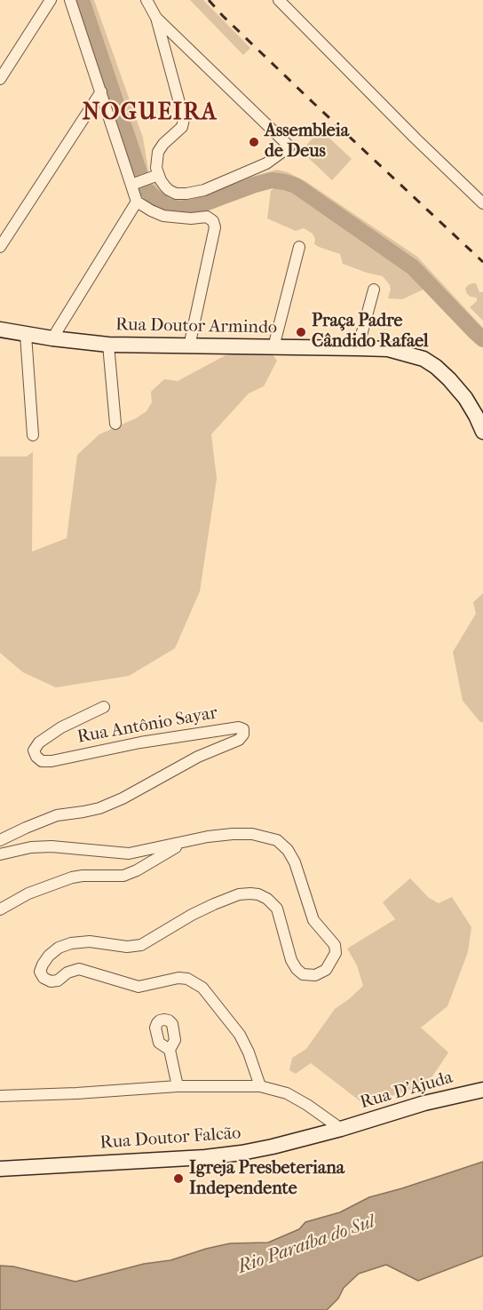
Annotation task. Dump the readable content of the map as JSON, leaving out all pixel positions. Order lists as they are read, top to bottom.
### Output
{
  "streets": {
    "street": [
      "Rua Doutor Armindo",
      "Rua Antônio Sayar",
      "Rua D'Ajuda",
      "Rua Doutor Falcão"
    ]
  },
  "crossings": [
    ["Rua D'Ajuda", "Rua Doutor Falcão"]
  ],
  "districts": ["NOGUEIRA"],
  "water": ["Rio Paraíba do Sul"],
  "places": ["Assembleia de Deus", "Praça Padre Cândido Rafael", "Igreja Presbeteriana Independente"]
}
